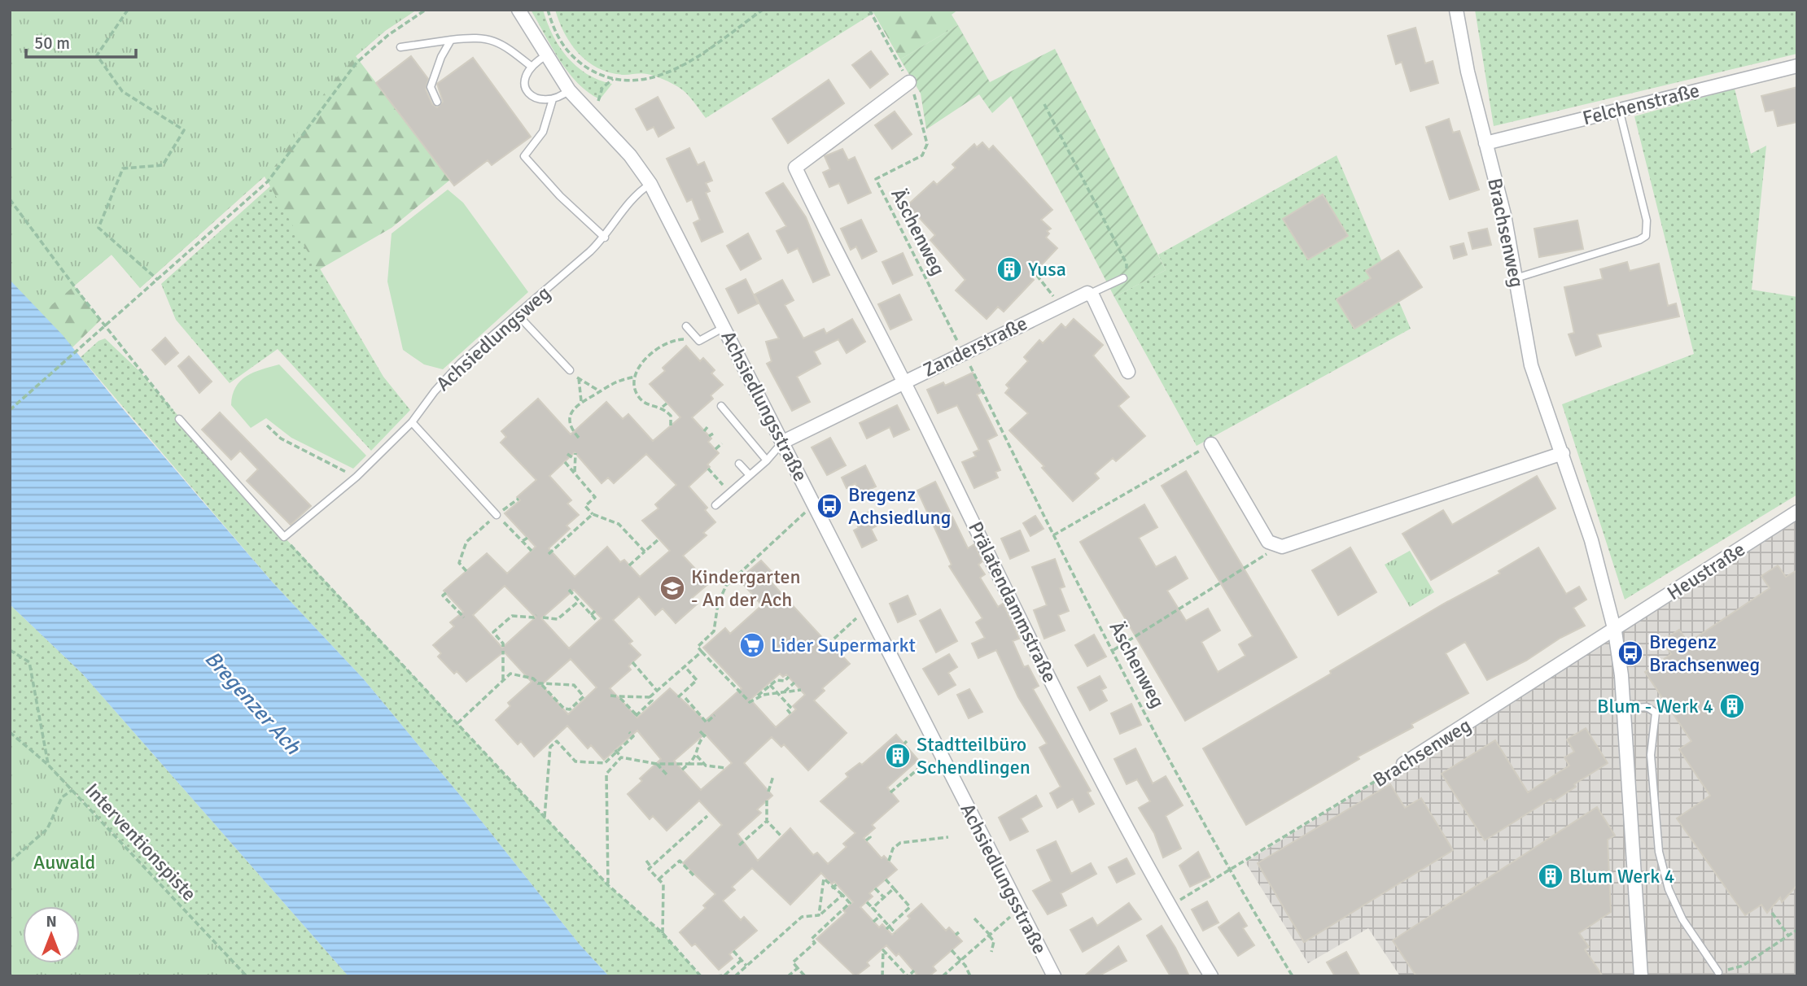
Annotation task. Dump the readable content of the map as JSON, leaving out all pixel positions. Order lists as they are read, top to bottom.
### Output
{
  "streets": {
    "street": [
      "Felchenstraße",
      "Brachsenweg",
      "Zanderstraße",
      "Achsiedlungsstraße",
      "Heustraße",
      "Prälatendammstraße"
    ],
    "lane": ["Achsiedlungsweg"],
    "path": ["Äschenweg", "Interventionspiste"]
  },
  "crossings": [
    ["Felchenstraße", "Brachsenweg"],
    ["Äschenweg", "Brachsenweg"],
    ["Brachsenweg", "Heustraße"],
    ["Brachsenweg", "Prälatendammstraße"],
    ["Achsiedlungsweg", "Achsiedlungsstraße"],
    ["Zanderstraße", "Achsiedlungsstraße"],
    ["Zanderstraße", "Prälatendammstraße"]
  ],
  "water": ["Bregenzer Ach"],
  "parks": ["Auwald"],
  "places": {
    "building": [
      "Yusa",
      "Blum - Werk 4",
      "Stadtteilbüro Schendlingen",
      "Blum Werk 4"
    ],
    "bus stop": ["Bregenz Achsiedlung", "Bregenz Brachsenweg"],
    "school or university": ["Kindergarten - An der Ach"],
    "supermarket": ["Lider Supermarkt"]
  },
  "scale_bar": "50 m",
  "north": "top"
}
